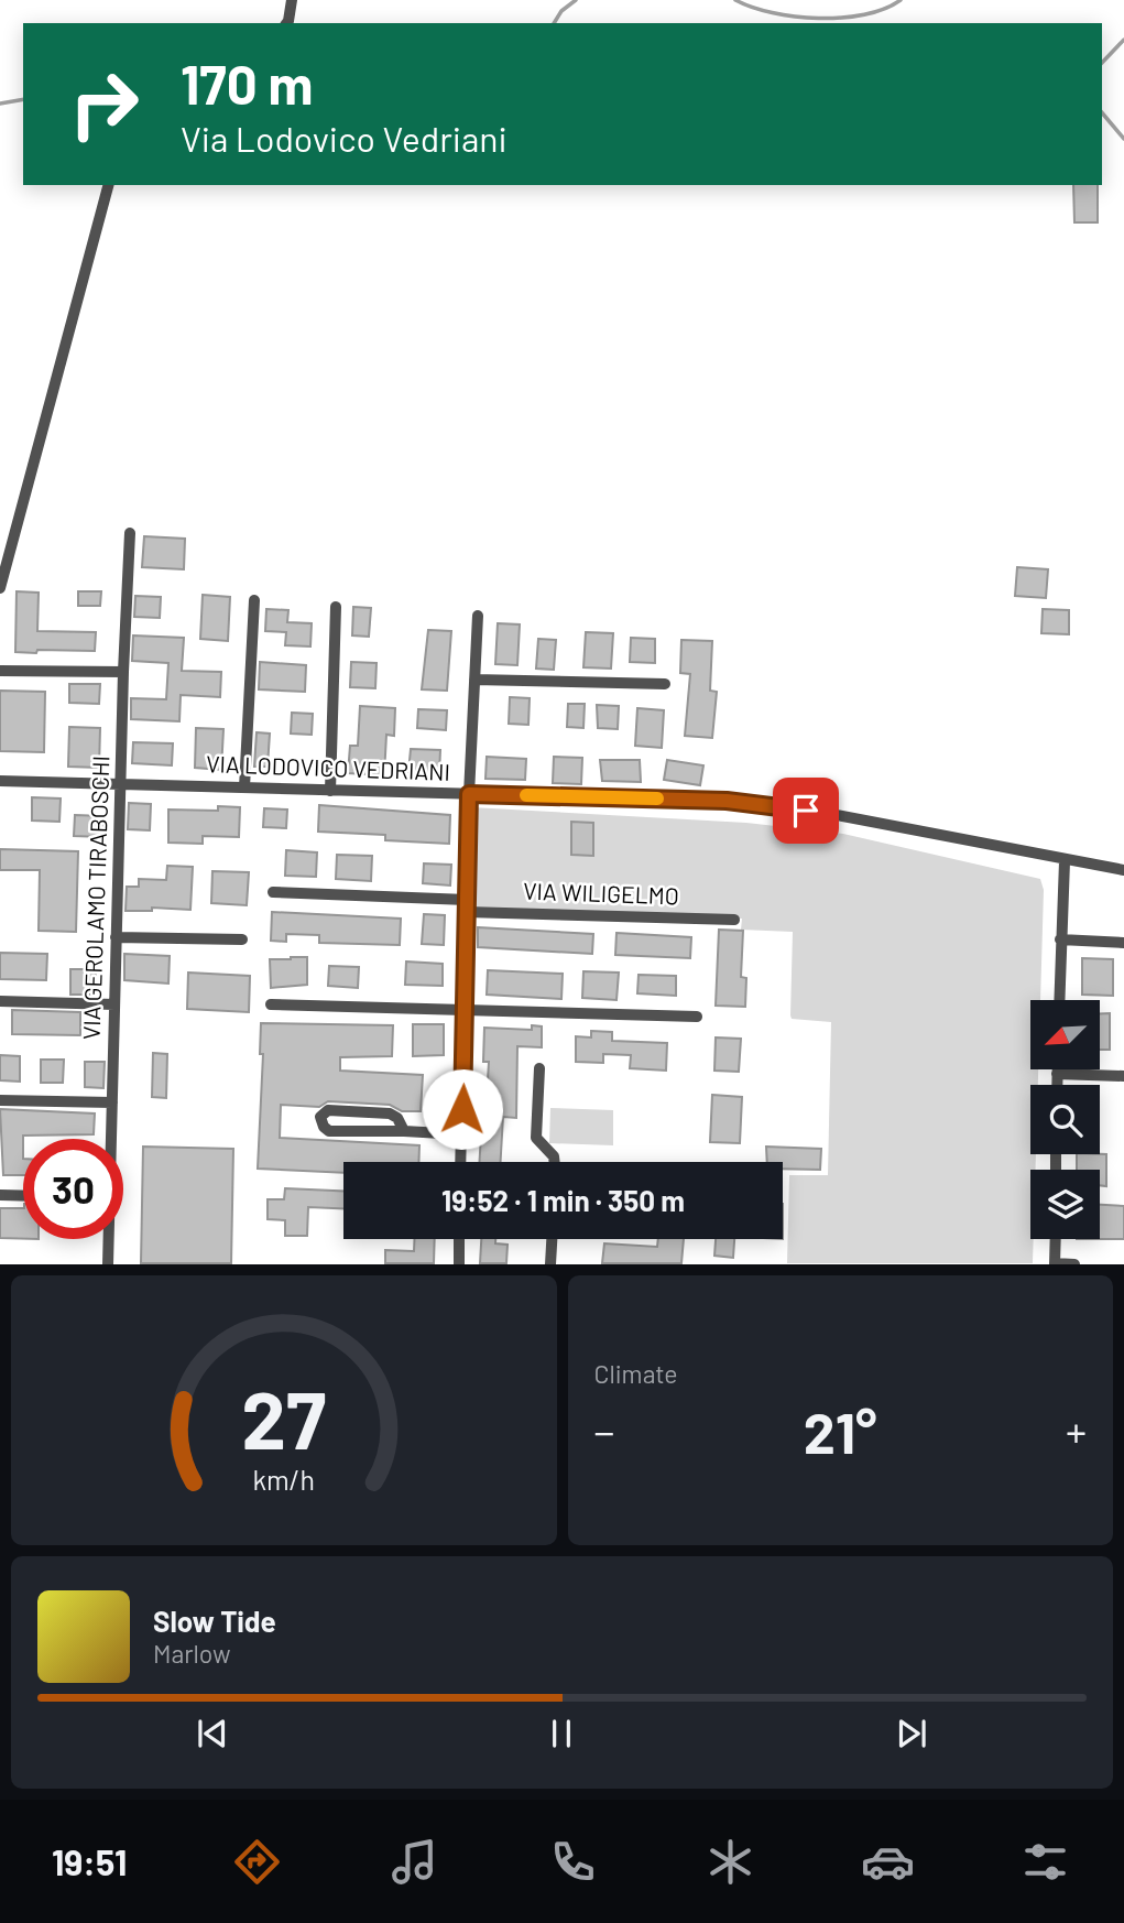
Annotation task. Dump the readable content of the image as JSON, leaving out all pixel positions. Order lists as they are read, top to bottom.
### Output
{
  "streets": {
    "street": ["VIA LODOVICO VEDRIANI", "VIA WILIGELMO", "VIA GEROLAMO TIRABOSCHI"]
  },
  "crossings": [
    ["VIA LODOVICO VEDRIANI", "VIA GEROLAMO TIRABOSCHI"]
  ],
  "north": "bottom left",
  "page": {
    "turn": ["170 m", "Via Lodovico Vedriani"],
    "limit": "30",
    "trip": "19:52 · 1 min · 350 m",
    "tile": "Climate",
    "heat": ["−", "21°", "+"],
    "song": ["Slow Tide", "Marlow"],
    "tabs": "19:51",
    "gauge": ["27", "km/h"]
  }
}
